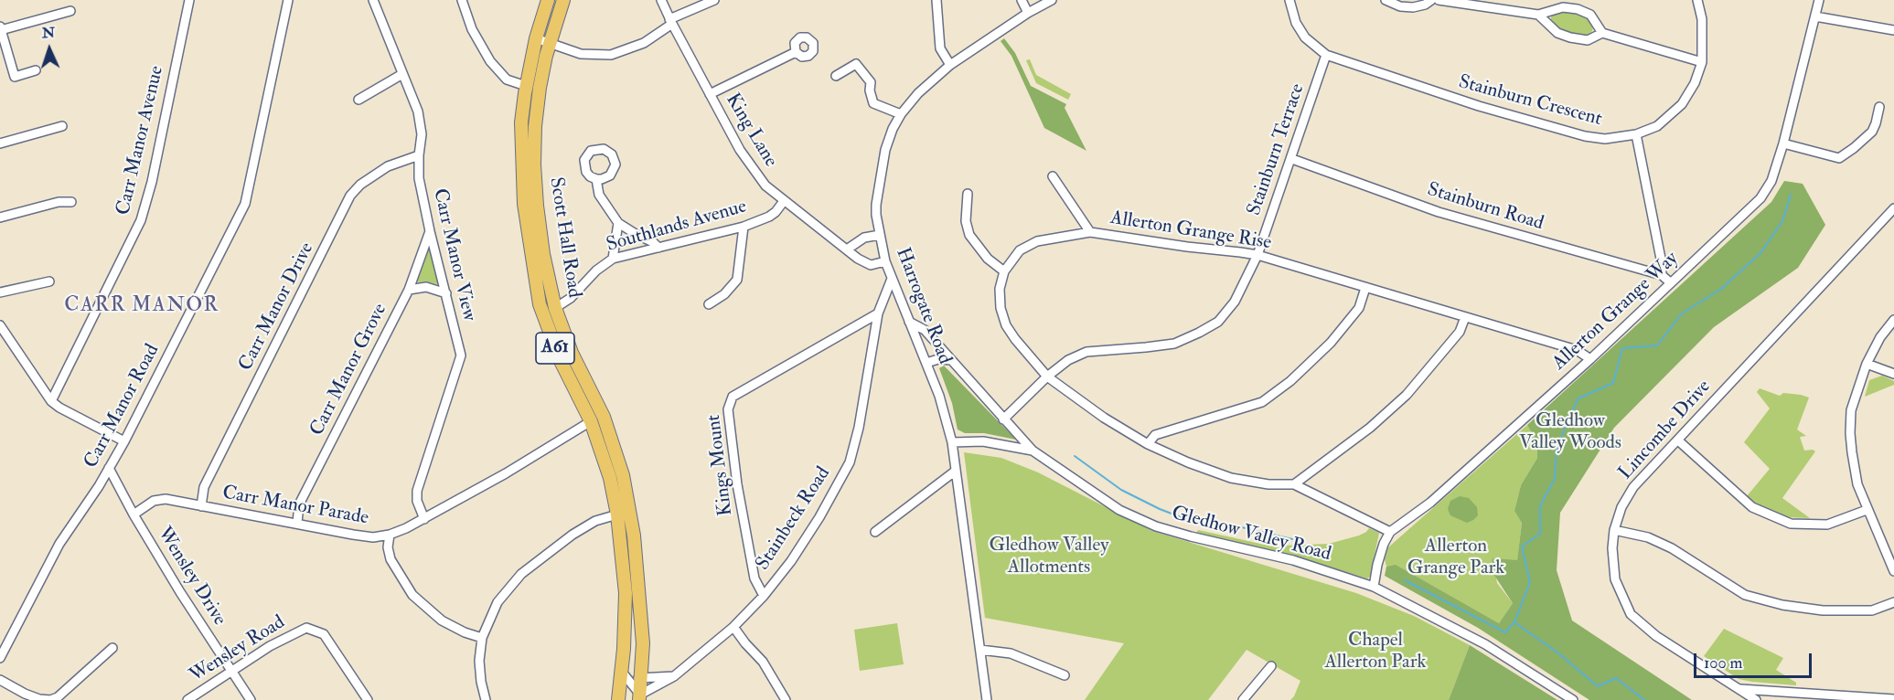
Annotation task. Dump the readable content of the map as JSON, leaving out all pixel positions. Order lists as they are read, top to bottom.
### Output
{
  "streets": {
    "highway": ["Scott Hall Road", "A61"],
    "street": [
      "Stainburn Crescent",
      "King Lane",
      "Carr Manor Avenue",
      "Stainburn Terrace",
      "Stainburn Road",
      "Southlands Avenue",
      "Allerton Grange Rise",
      "Carr Manor View",
      "Harrogate Road",
      "Carr Manor Drive",
      "Allerton Grange Way",
      "Carr Manor Grove",
      "Carr Manor Road",
      "Lincombe Drive",
      "Kings Mount",
      "Carr Manor Parade",
      "Stainbeck Road",
      "Gledhow Valley Road",
      "Wensley Drive",
      "Wensley Road"
    ]
  },
  "crossings": [
    ["Stainburn Crescent", "Stainburn Terrace"],
    ["King Lane", "Southlands Avenue"],
    ["King Lane", "Harrogate Road"],
    ["Stainburn Terrace", "Stainburn Road"],
    ["Stainburn Terrace", "Allerton Grange Rise"],
    ["Stainburn Terrace", "Gledhow Valley Road"],
    ["Stainburn Road", "Allerton Grange Way"],
    ["Southlands Avenue", "Scott Hall Road"],
    ["Allerton Grange Rise", "Allerton Grange Way"],
    ["Scott Hall Road", "Carr Manor Parade"],
    ["Scott Hall Road", "Stainbeck Road"],
    ["Carr Manor View", "Carr Manor Drive"],
    ["Carr Manor View", "Carr Manor Grove"],
    ["Carr Manor View", "Carr Manor Parade"],
    ["Harrogate Road", "Stainbeck Road"],
    ["Harrogate Road", "Gledhow Valley Road"],
    ["Carr Manor Drive", "Carr Manor Parade"],
    ["Carr Manor Grove", "Carr Manor Parade"],
    ["Carr Manor Road", "Wensley Drive"],
    ["Kings Mount", "Stainbeck Road"],
    ["Carr Manor Parade", "Wensley Drive"],
    ["Wensley Drive", "Wensley Road"]
  ],
  "districts": ["CARR MANOR"],
  "parks": [
    "Gledhow Valley Woods",
    "Gledhow Valley Allotments",
    "Allerton Grange Park",
    "Chapel Allerton Park"
  ],
  "scale_bar": "100 m",
  "north": "top"
}
